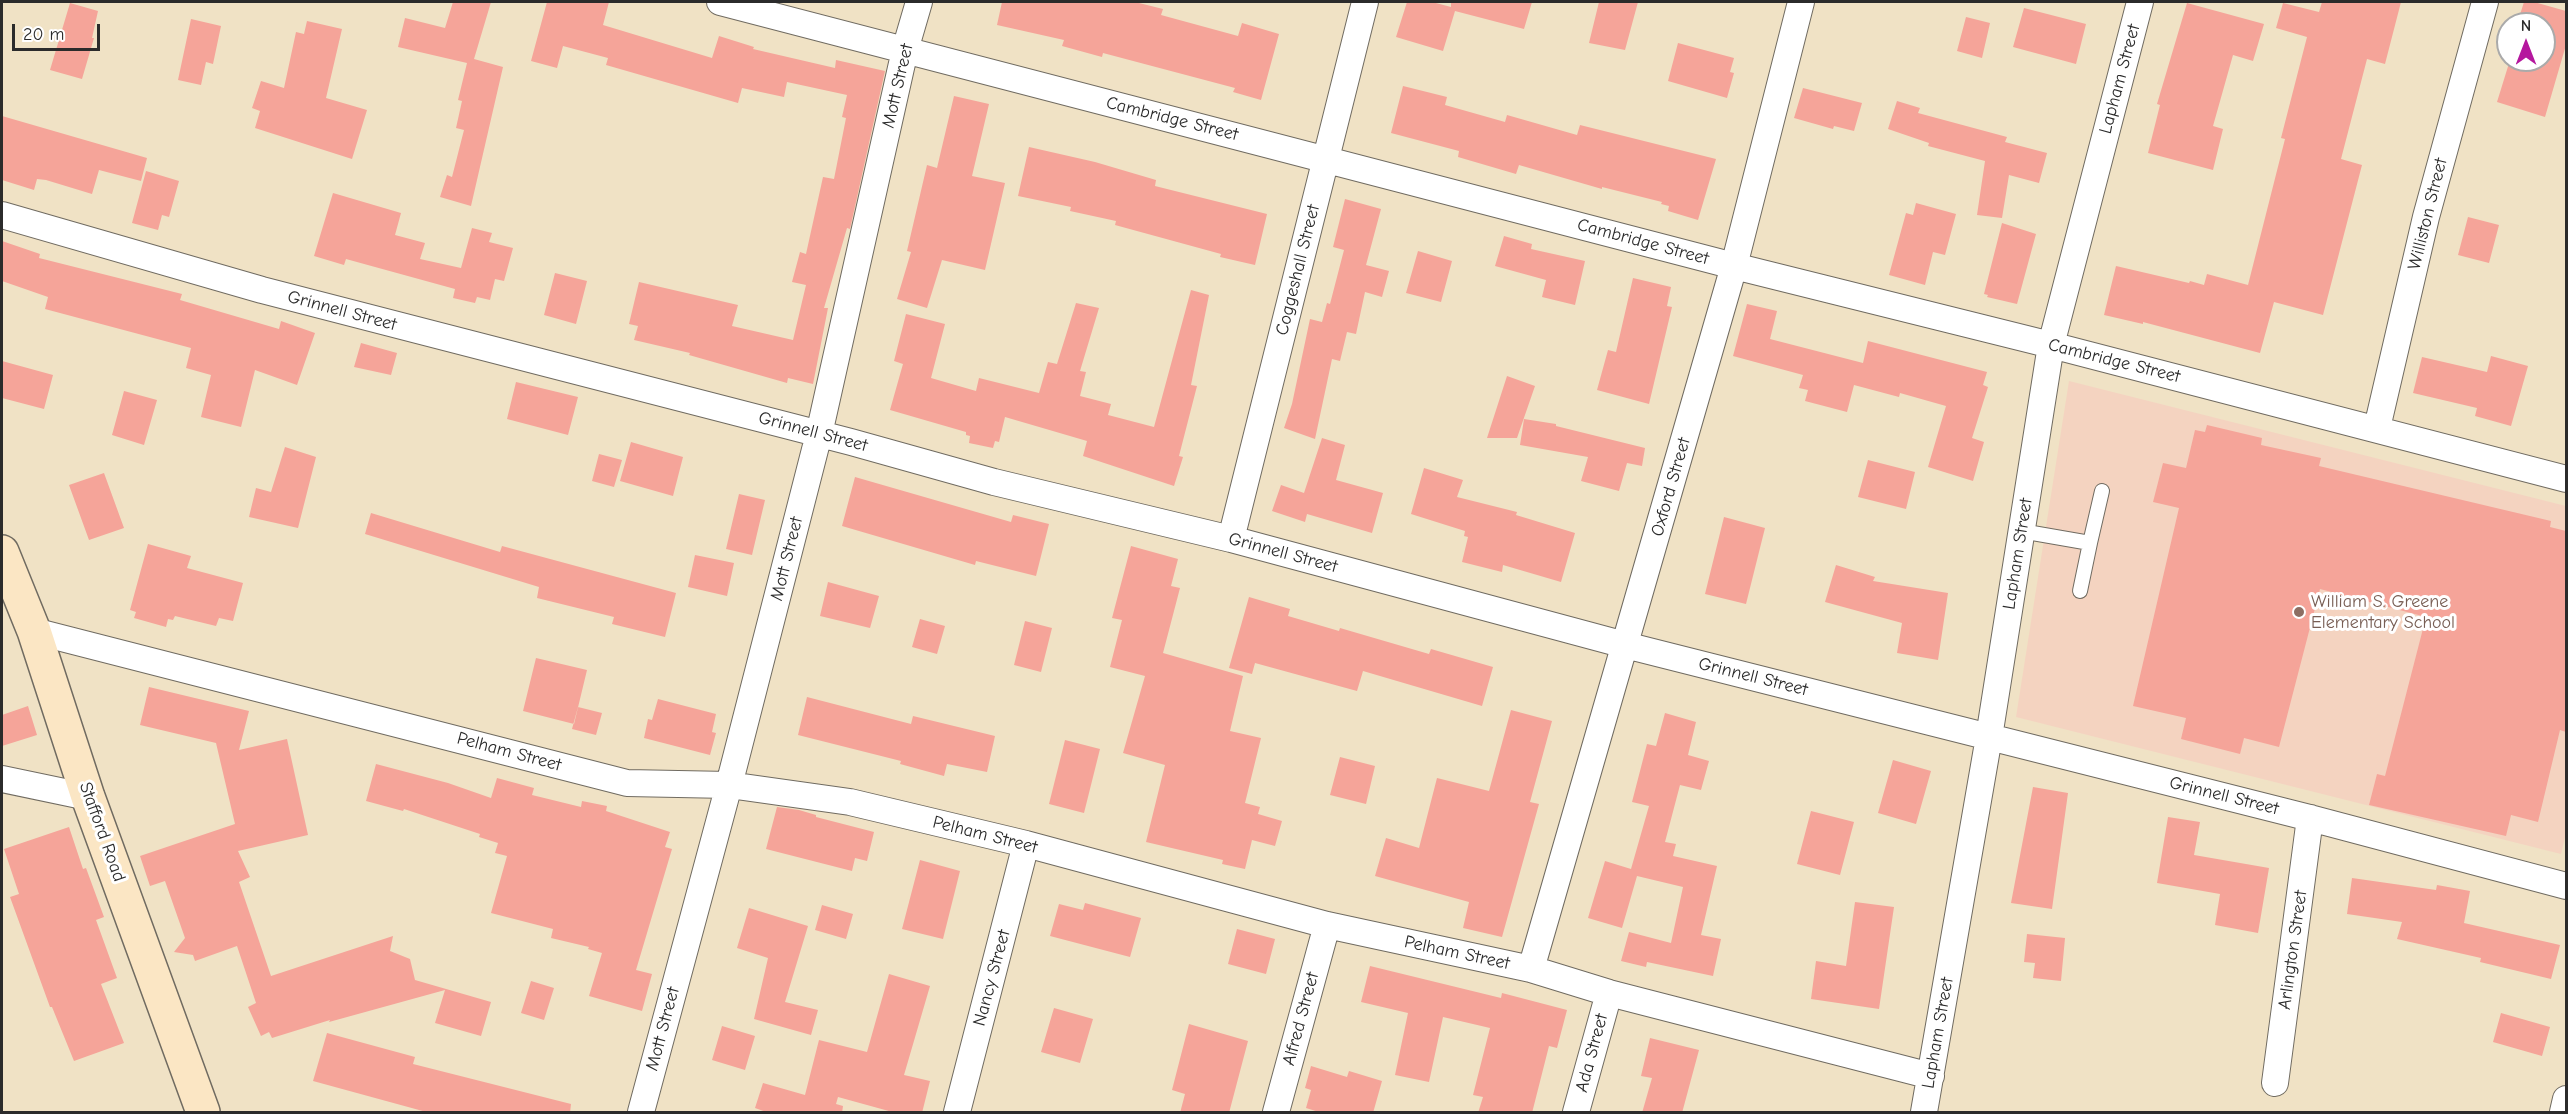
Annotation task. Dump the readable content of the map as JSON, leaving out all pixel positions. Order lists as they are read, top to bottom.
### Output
{
  "streets": {
    "main road": ["Stafford Road"],
    "street": [
      "Lapham Street",
      "Mott Street",
      "Cambridge Street",
      "Williston Street",
      "Coggeshall Street",
      "Grinnell Street",
      "Oxford Street",
      "Pelham Street",
      "Arlington Street",
      "Nancy Street",
      "Alfred Street",
      "Ada Street"
    ]
  },
  "crossings": [
    ["Lapham Street", "Cambridge Street"],
    ["Lapham Street", "Grinnell Street"],
    ["Lapham Street", "Pelham Street"],
    ["Mott Street", "Cambridge Street"],
    ["Mott Street", "Grinnell Street"],
    ["Mott Street", "Pelham Street"],
    ["Cambridge Street", "Williston Street"],
    ["Cambridge Street", "Coggeshall Street"],
    ["Cambridge Street", "Oxford Street"],
    ["Coggeshall Street", "Grinnell Street"],
    ["Grinnell Street", "Oxford Street"],
    ["Grinnell Street", "Arlington Street"],
    ["Oxford Street", "Pelham Street"],
    ["Pelham Street", "Stafford Road"],
    ["Pelham Street", "Nancy Street"],
    ["Pelham Street", "Alfred Street"],
    ["Pelham Street", "Ada Street"]
  ],
  "places": ["William S. Greene Elementary School"],
  "scale_bar": "20 m",
  "north": "top"
}
